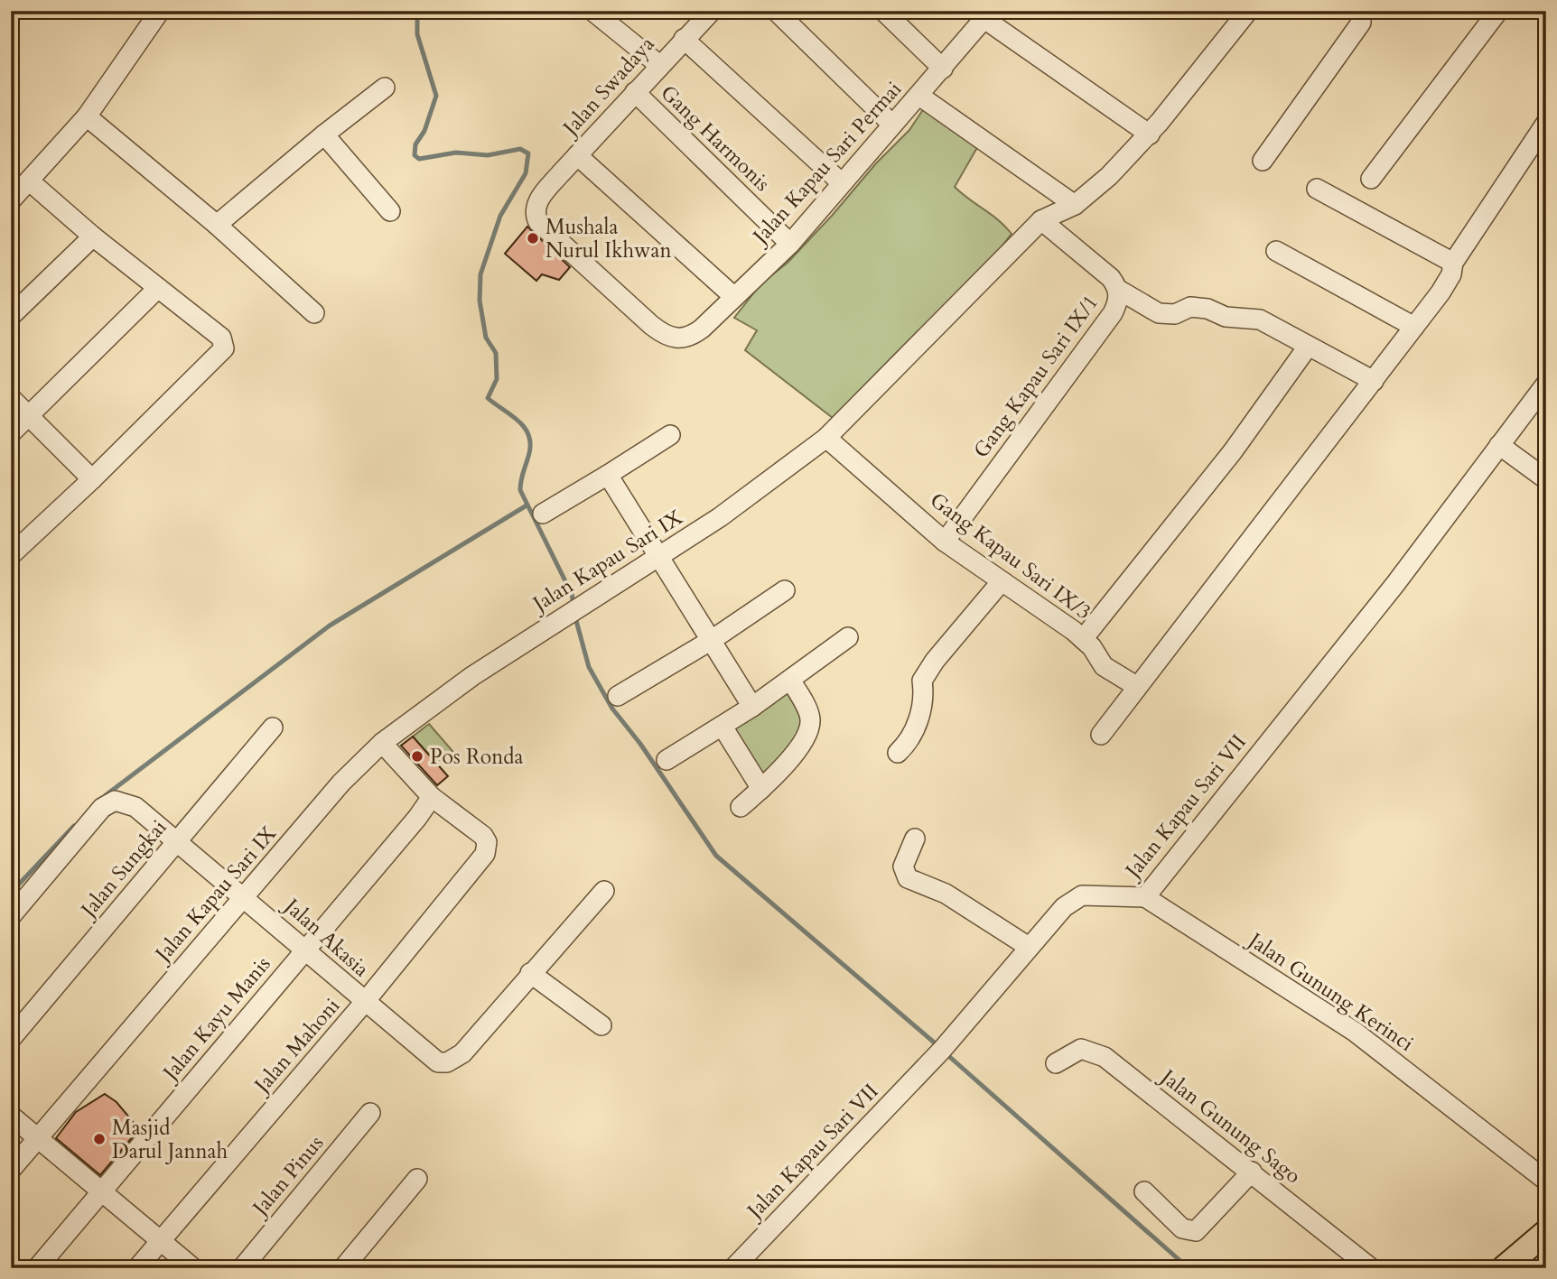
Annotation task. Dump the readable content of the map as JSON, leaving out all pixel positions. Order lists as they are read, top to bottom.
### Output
{
  "streets": {
    "street": [
      "Jalan Swadaya",
      "Gang Harmonis",
      "Jalan Kapau Sari Permai",
      "Gang Kapau Sari IX/1",
      "Gang Kapau Sari IX/3",
      "Jalan Kapau Sari IX",
      "Jalan Kapau Sari VII",
      "Jalan Sungkai",
      "Jalan Akasia",
      "Jalan Gunung Kerinci",
      "Jalan Kayu Manis",
      "Jalan Mahoni",
      "Jalan Gunung Sago",
      "Jalan Pinus"
    ]
  },
  "crossings": [
    ["Jalan Swadaya", "Gang Harmonis"],
    ["Jalan Swadaya", "Jalan Kapau Sari Permai"],
    ["Gang Harmonis", "Jalan Kapau Sari Permai"],
    ["Gang Kapau Sari IX/1", "Gang Kapau Sari IX/3"],
    ["Gang Kapau Sari IX/1", "Jalan Kapau Sari IX"],
    ["Gang Kapau Sari IX/3", "Jalan Kapau Sari IX"],
    ["Jalan Kapau Sari IX", "Jalan Akasia"],
    ["Jalan Kapau Sari IX", "Jalan Mahoni"],
    ["Jalan Kapau Sari VII", "Jalan Gunung Kerinci"],
    ["Jalan Sungkai", "Jalan Akasia"],
    ["Jalan Akasia", "Jalan Kayu Manis"],
    ["Jalan Akasia", "Jalan Mahoni"],
    ["Jalan Kayu Manis", "Jalan Mahoni"]
  ],
  "places": ["Mushala Nurul Ikhwan", "Pos Ronda", "Masjid Darul Jannah"]
}
